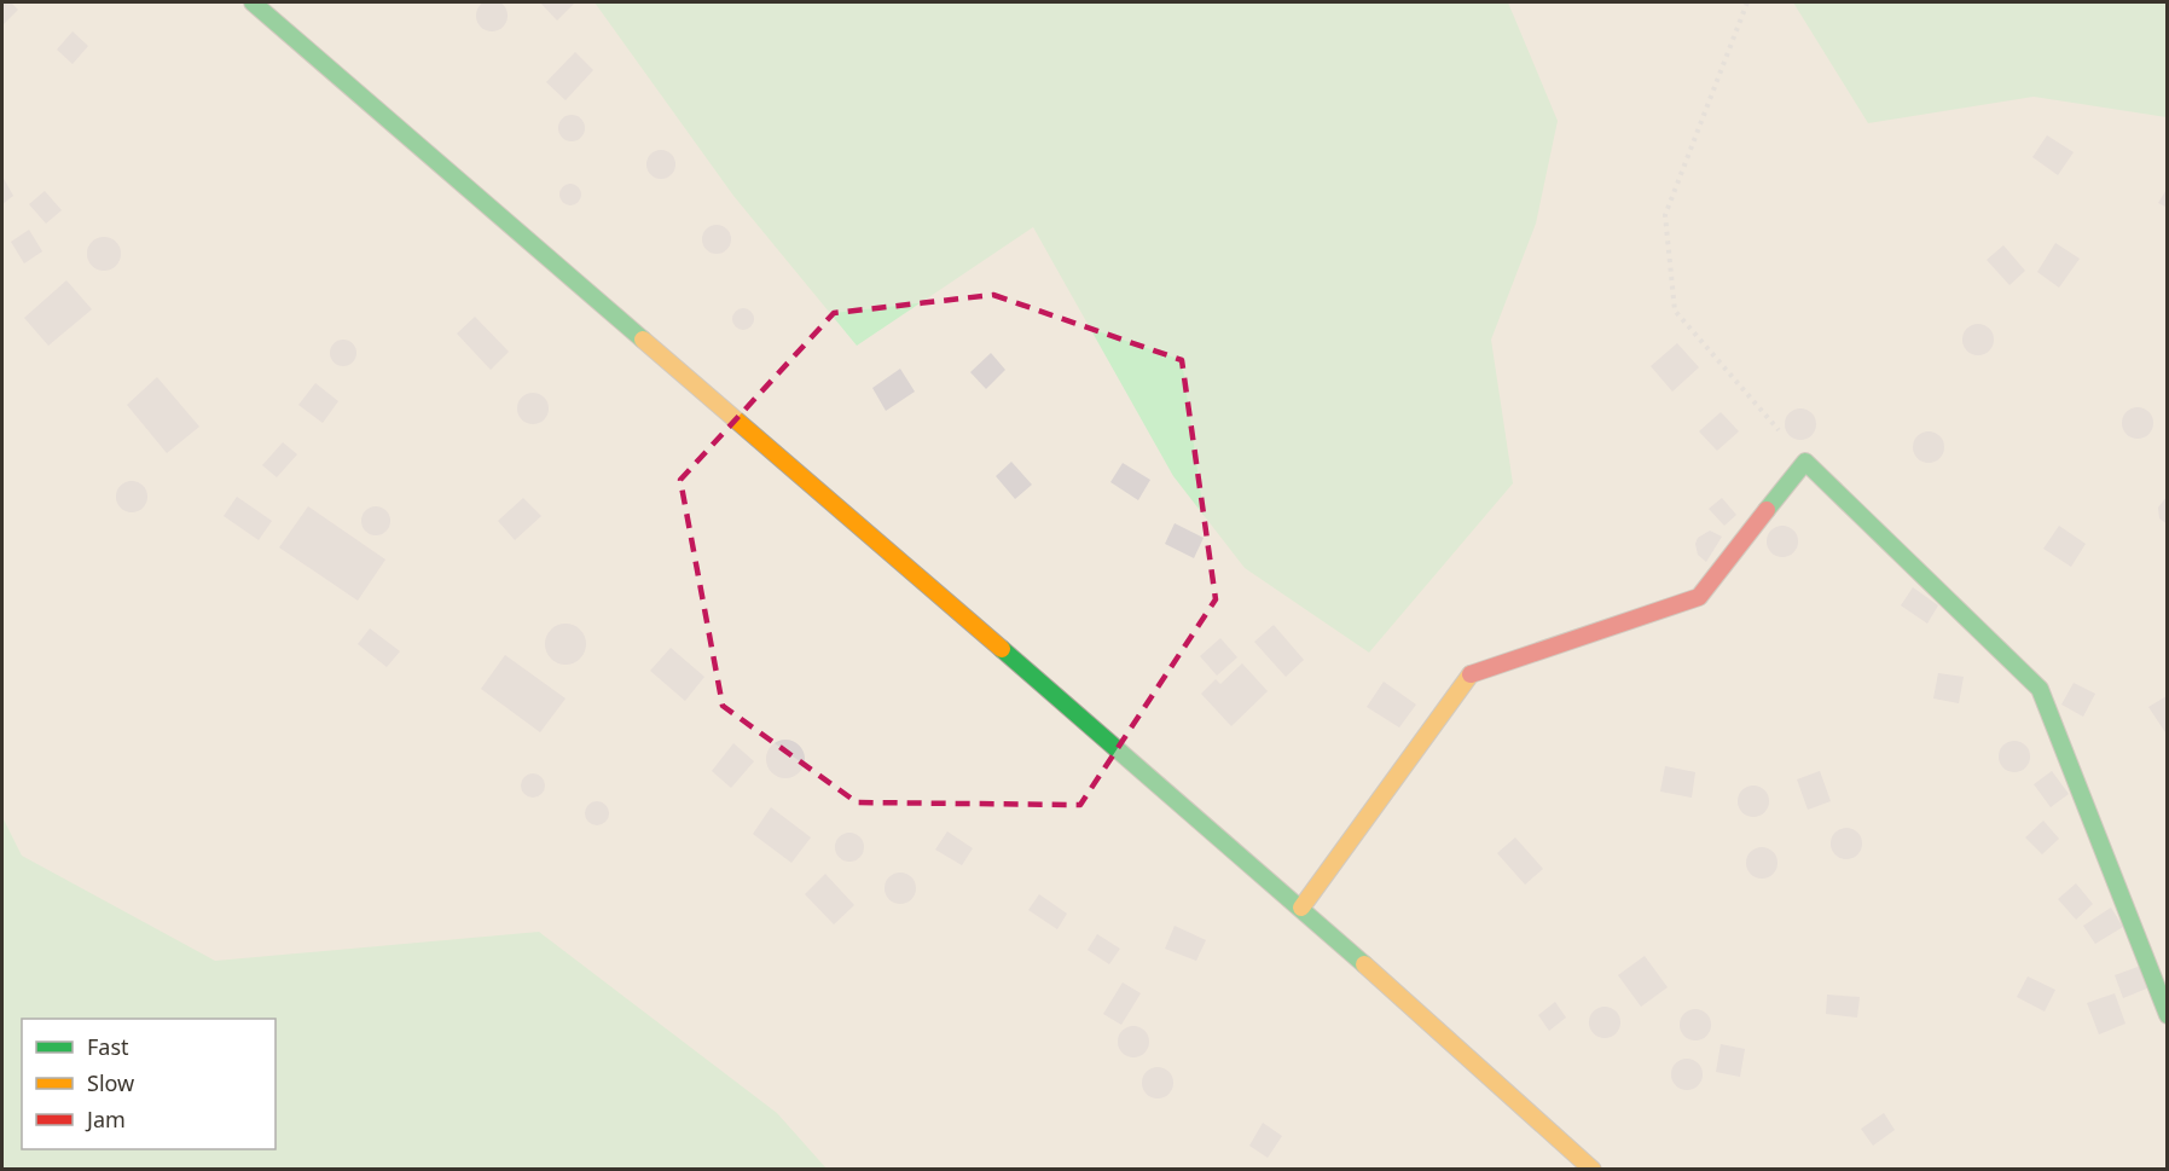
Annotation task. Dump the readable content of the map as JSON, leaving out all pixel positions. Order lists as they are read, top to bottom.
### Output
{
  "legend": ["Fast", "Slow", "Jam"]
}
